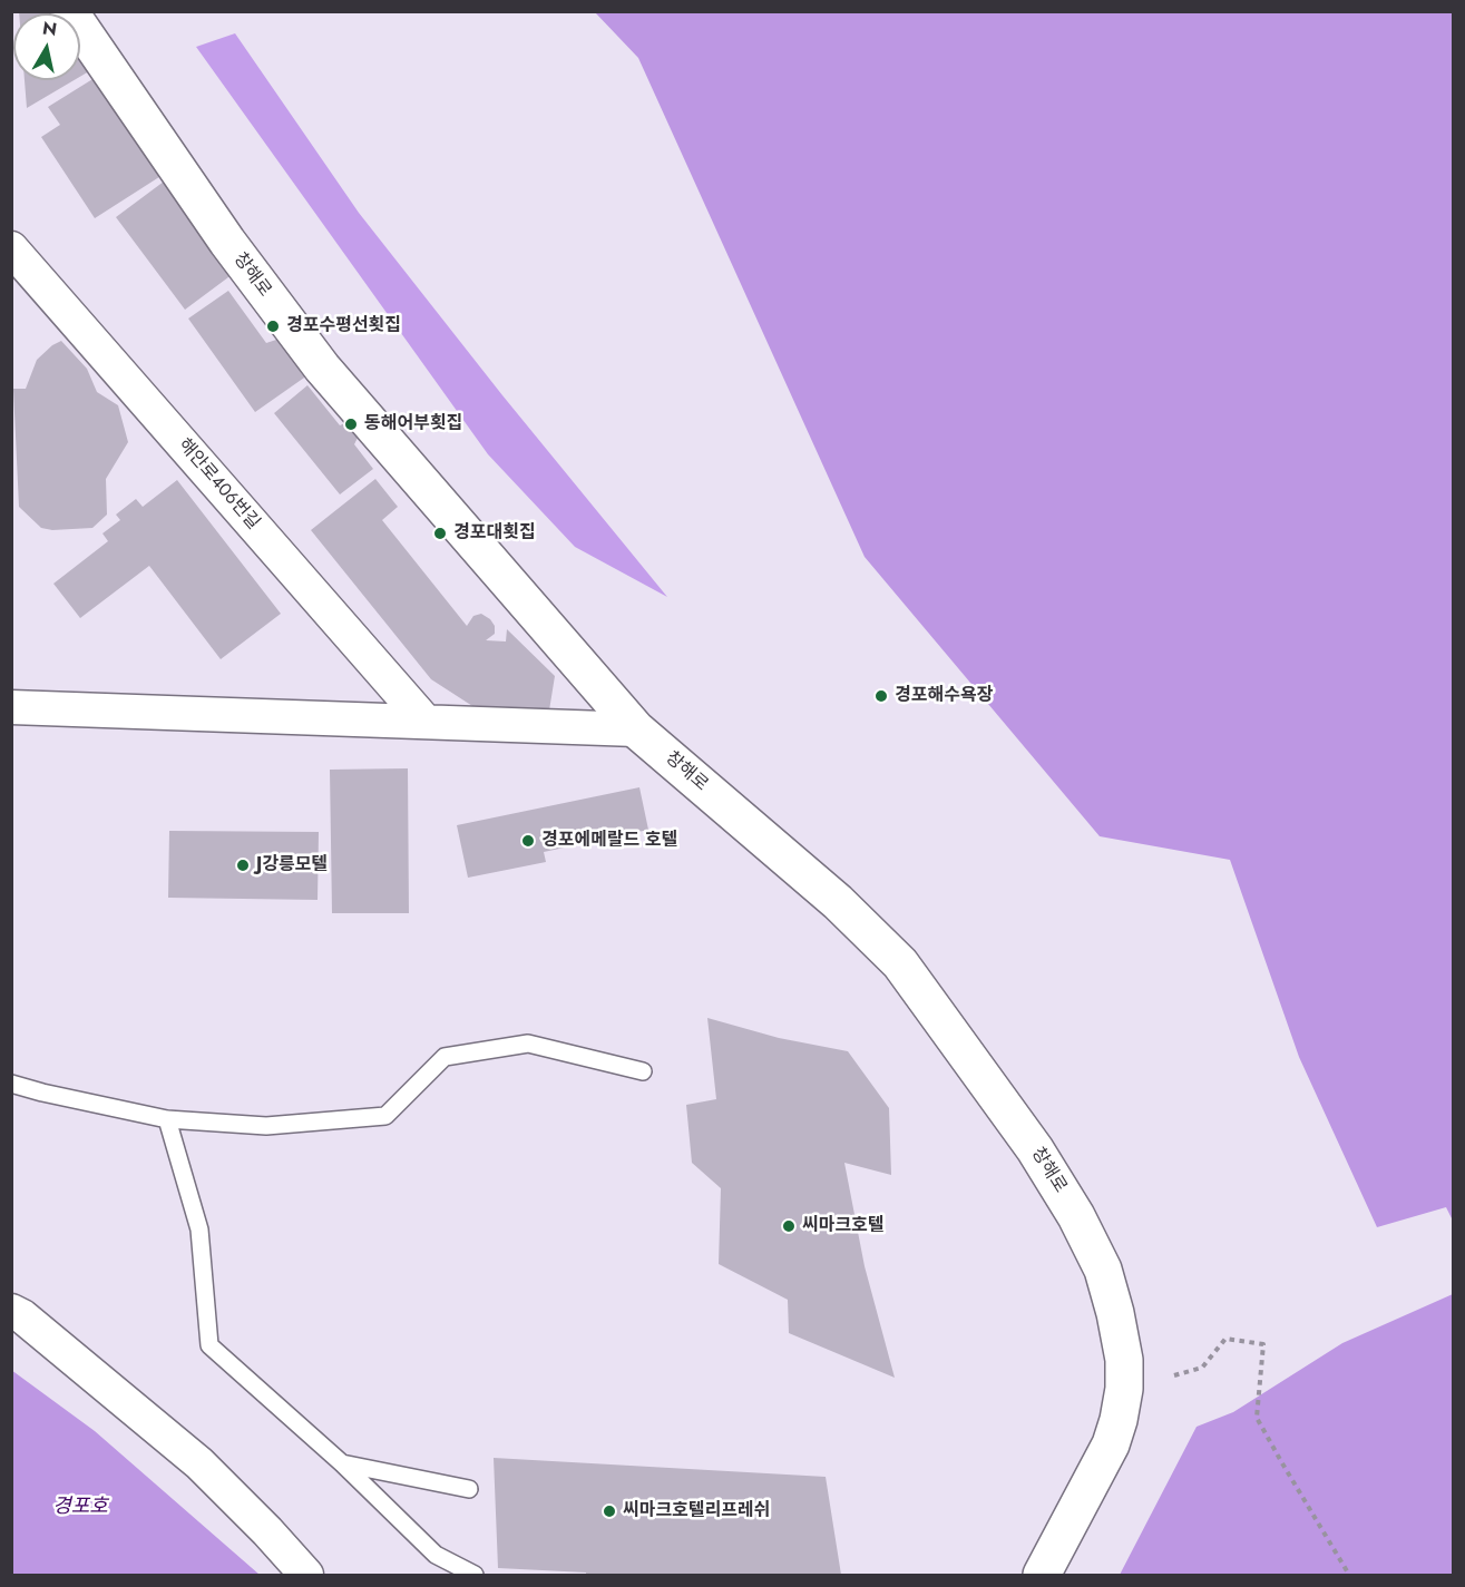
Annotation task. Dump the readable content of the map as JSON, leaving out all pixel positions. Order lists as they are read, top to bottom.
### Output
{
  "streets": {
    "street": ["창해로", "해안로406번길"]
  },
  "water": ["경포호"],
  "places": [
    "경포수평선횟집",
    "동해어부횟집",
    "경포대횟집",
    "경포해수욕장",
    "경포에메랄드 호텔",
    "J강릉모텔",
    "씨마크호텔",
    "씨마크호텔리프레쉬"
  ],
  "north": "top"
}
